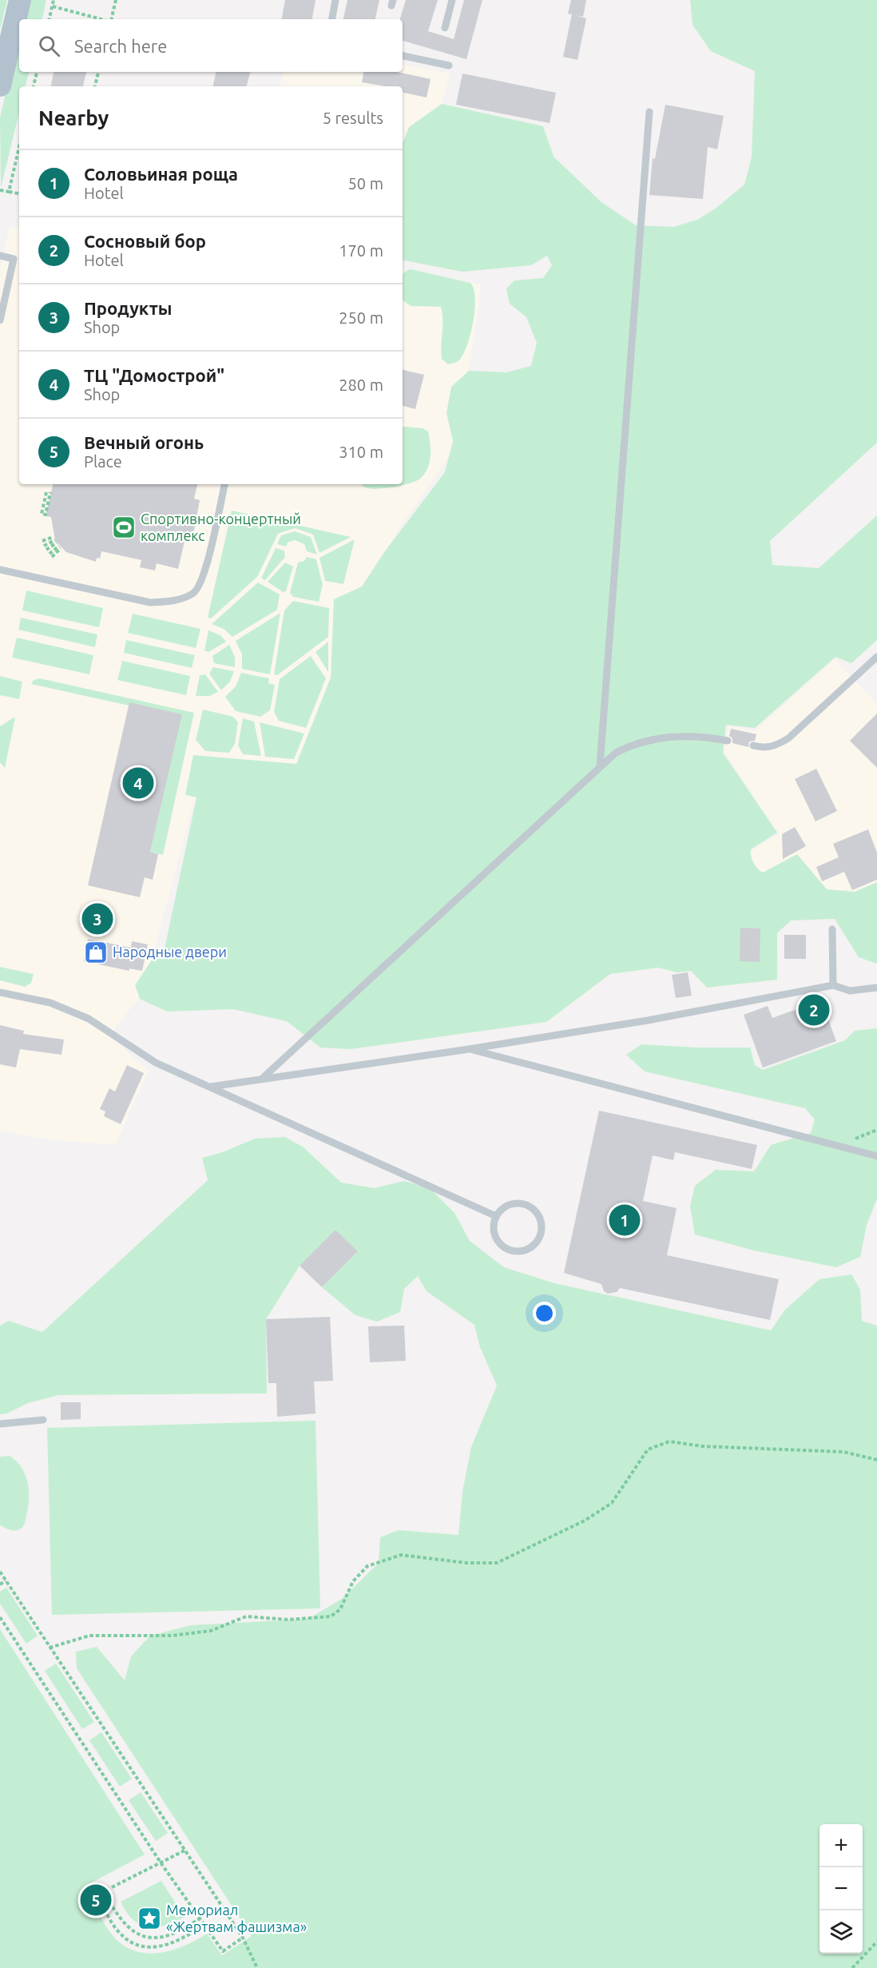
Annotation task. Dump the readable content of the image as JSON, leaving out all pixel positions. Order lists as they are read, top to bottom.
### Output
{
  "places": {
    "sports": ["Спортивно-концертный комплекс"],
    "shop": ["Народные двери"],
    "place": ["Мемориал «Жертвам фашизма»"]
  },
  "page": {
    "search": "Search here",
    "heading": ["Nearby", "5 results"],
    "list": [
      {
        "mark": "1",
        "name": "Соловьиная роща",
        "note": "Hotel",
        "value": "50 m"
      },
      {
        "mark": "2",
        "name": "Сосновый бор",
        "note": "Hotel",
        "value": "170 m"
      },
      {
        "mark": "3",
        "name": "Продукты",
        "note": "Shop",
        "value": "250 m"
      },
      {
        "mark": "4",
        "name": "ТЦ \"Домострой\"",
        "note": "Shop",
        "value": "280 m"
      },
      {
        "mark": "5",
        "name": "Вечный огонь",
        "note": "Place",
        "value": "310 m"
      }
    ],
    "pins": [
      "4",
      "3",
      "2",
      "1",
      "5"
    ],
    "map_buttons": ["+", "−"]
  }
}
